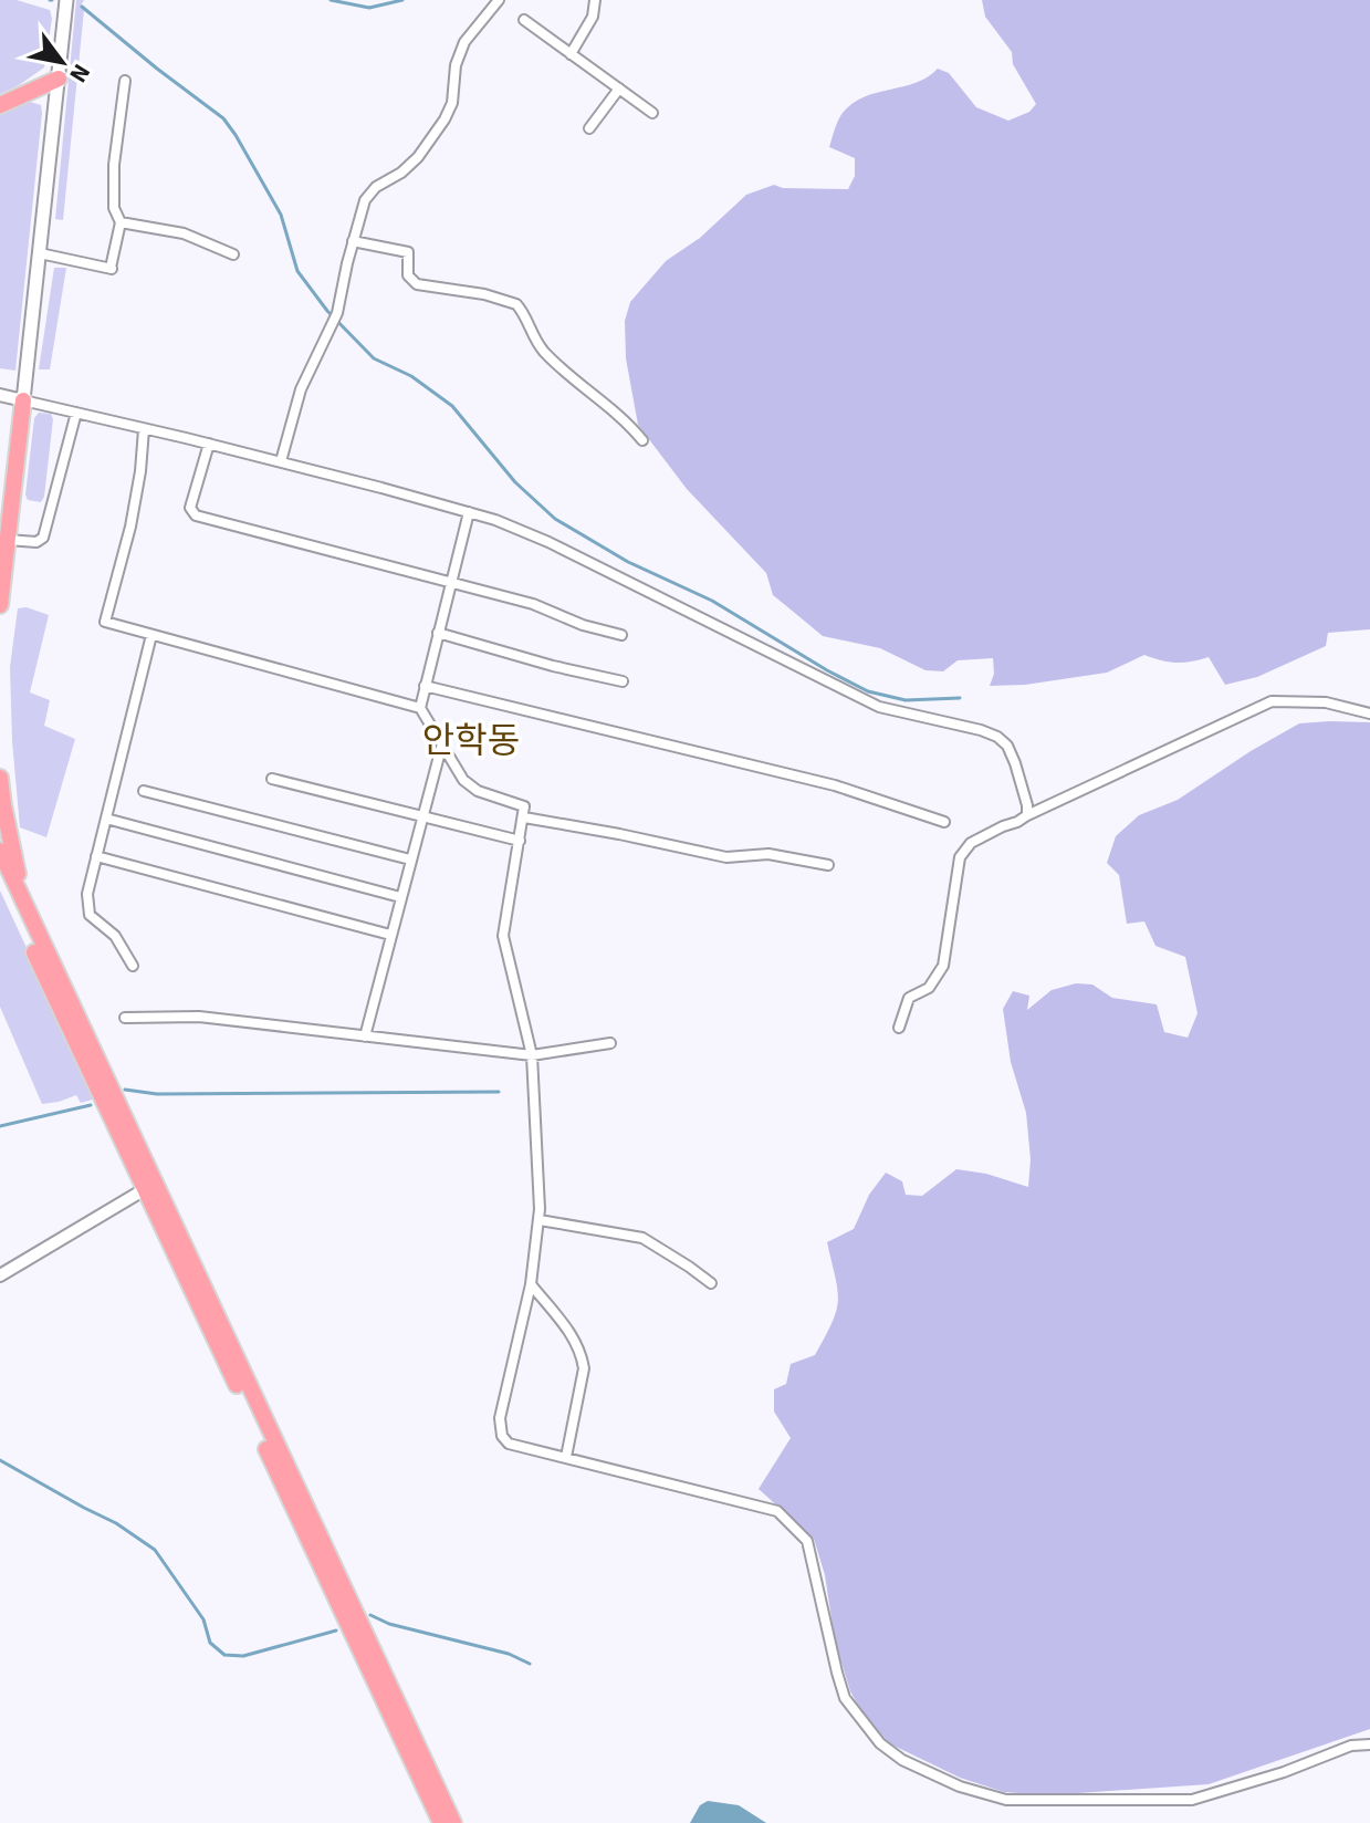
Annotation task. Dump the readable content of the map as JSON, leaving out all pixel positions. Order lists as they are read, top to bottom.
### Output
{
  "districts": ["안학동"],
  "north": "bottom right"
}
